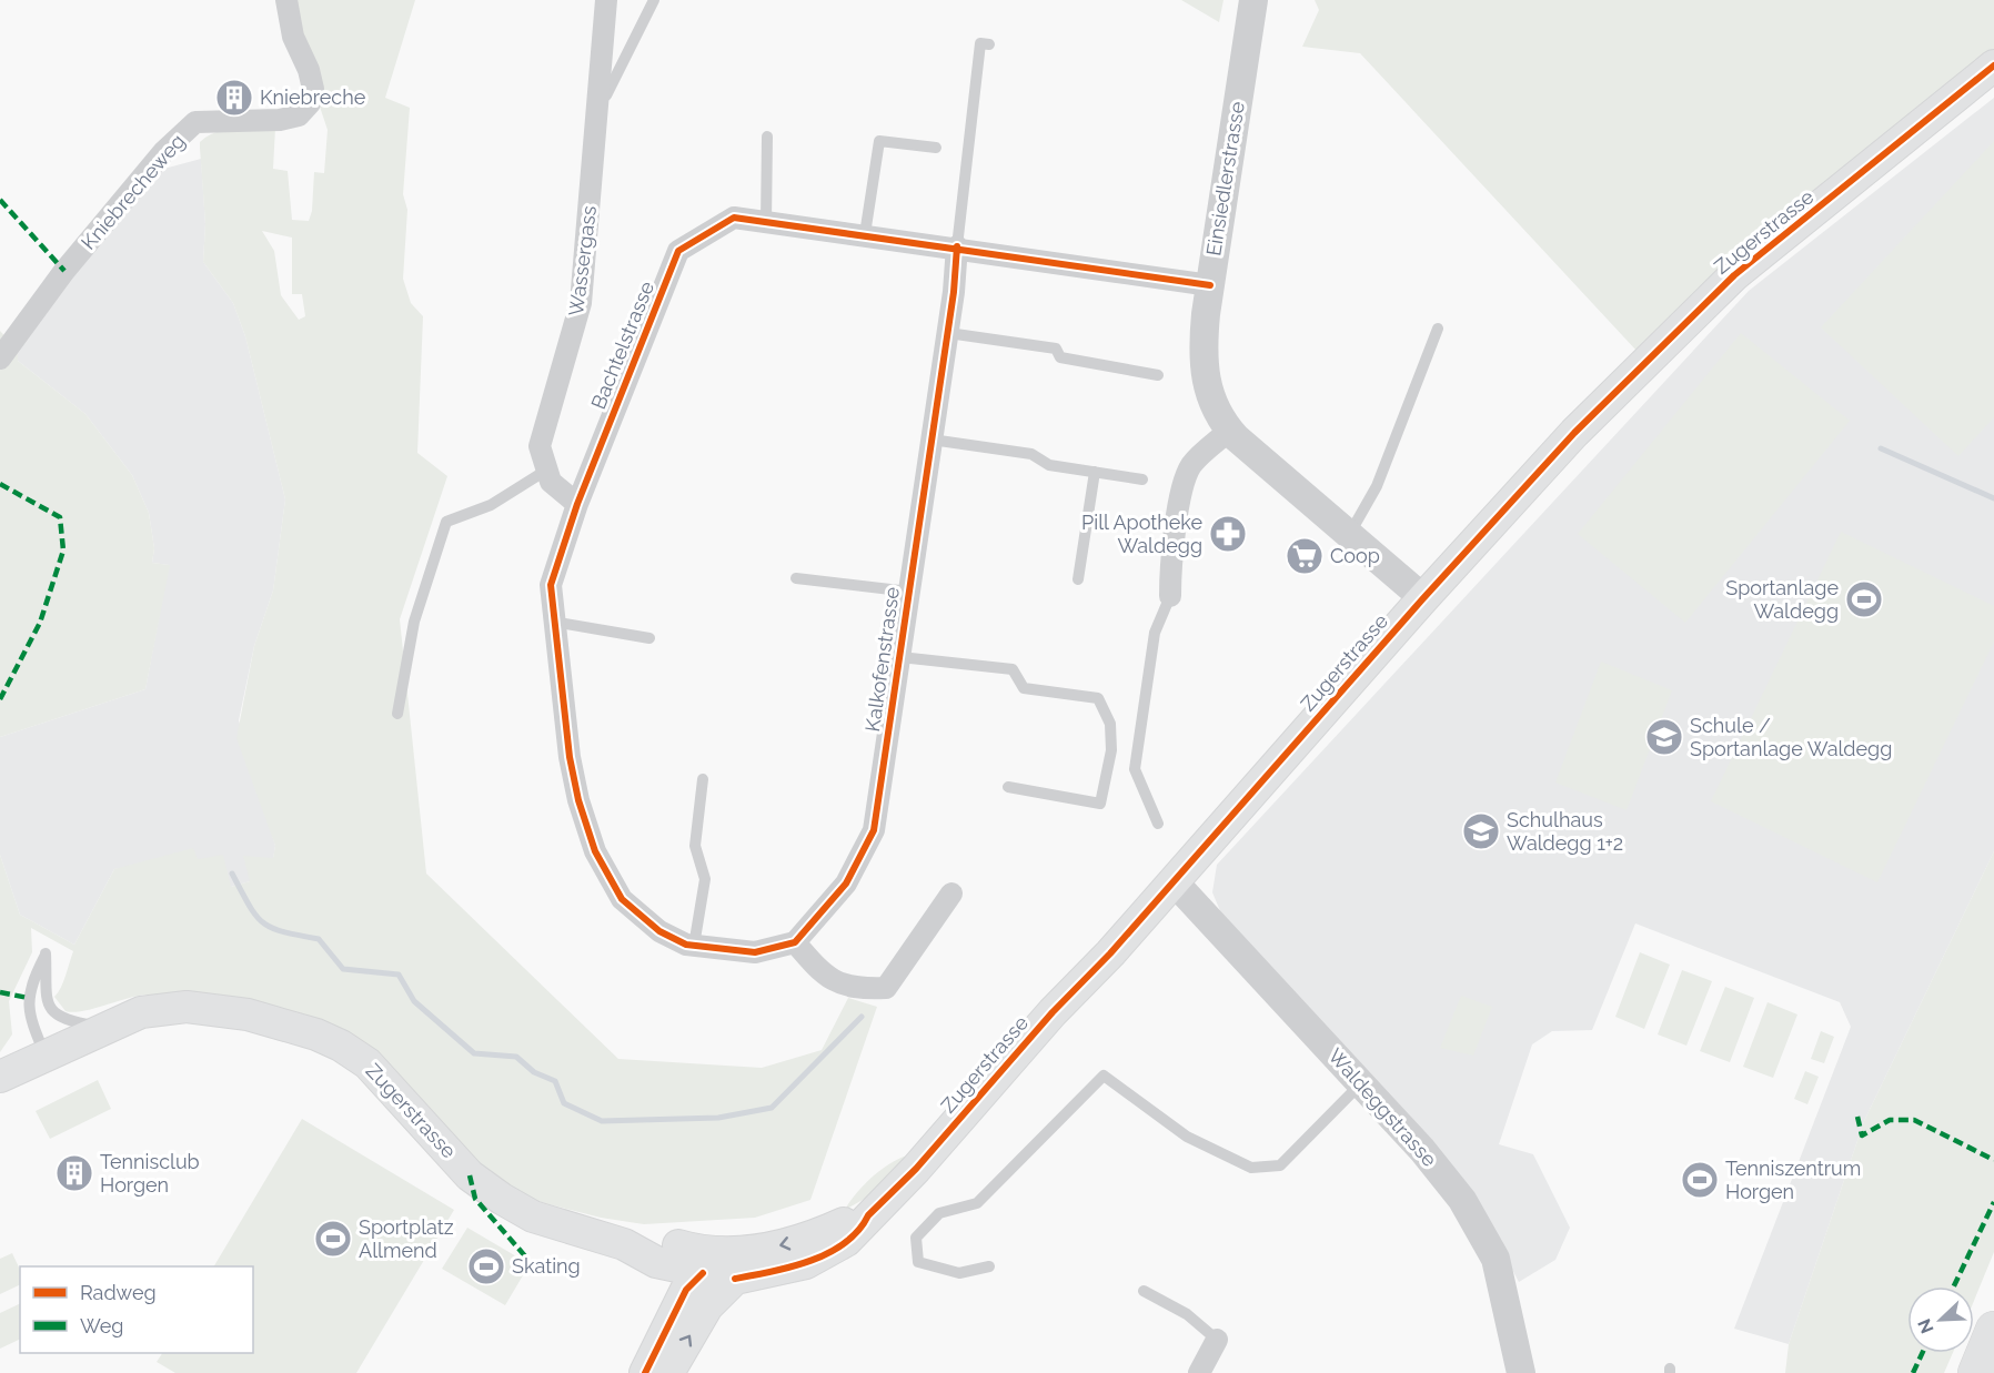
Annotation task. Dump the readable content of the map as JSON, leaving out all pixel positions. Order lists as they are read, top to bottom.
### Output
{
  "streets": {
    "main road": ["Zugerstrasse"],
    "street": [
      "Einsiedlerstrasse",
      "Kniebrecheweg",
      "Wassergass",
      "Bachtelstrasse",
      "Kalkofenstrasse",
      "Waldeggstrasse"
    ]
  },
  "crossings": [
    ["Einsiedlerstrasse", "Zugerstrasse"],
    ["Einsiedlerstrasse", "Bachtelstrasse"],
    ["Zugerstrasse", "Waldeggstrasse"],
    ["Wassergass", "Bachtelstrasse"],
    ["Bachtelstrasse", "Kalkofenstrasse"]
  ],
  "places": {
    "building": ["Kniebreche", "Tennisclub Horgen"],
    "pharmacy": ["Pill Apotheke Waldegg"],
    "supermarket": ["Coop"],
    "sports": [
      "Sportanlage Waldegg",
      "Tenniszentrum Horgen",
      "Sportplatz Allmend",
      "Skating"
    ],
    "school or university": ["Schule / Sportanlage Waldegg", "Schulhaus Waldegg 1+2"]
  },
  "legend": ["Radweg", "Weg"],
  "north": "bottom left"
}
